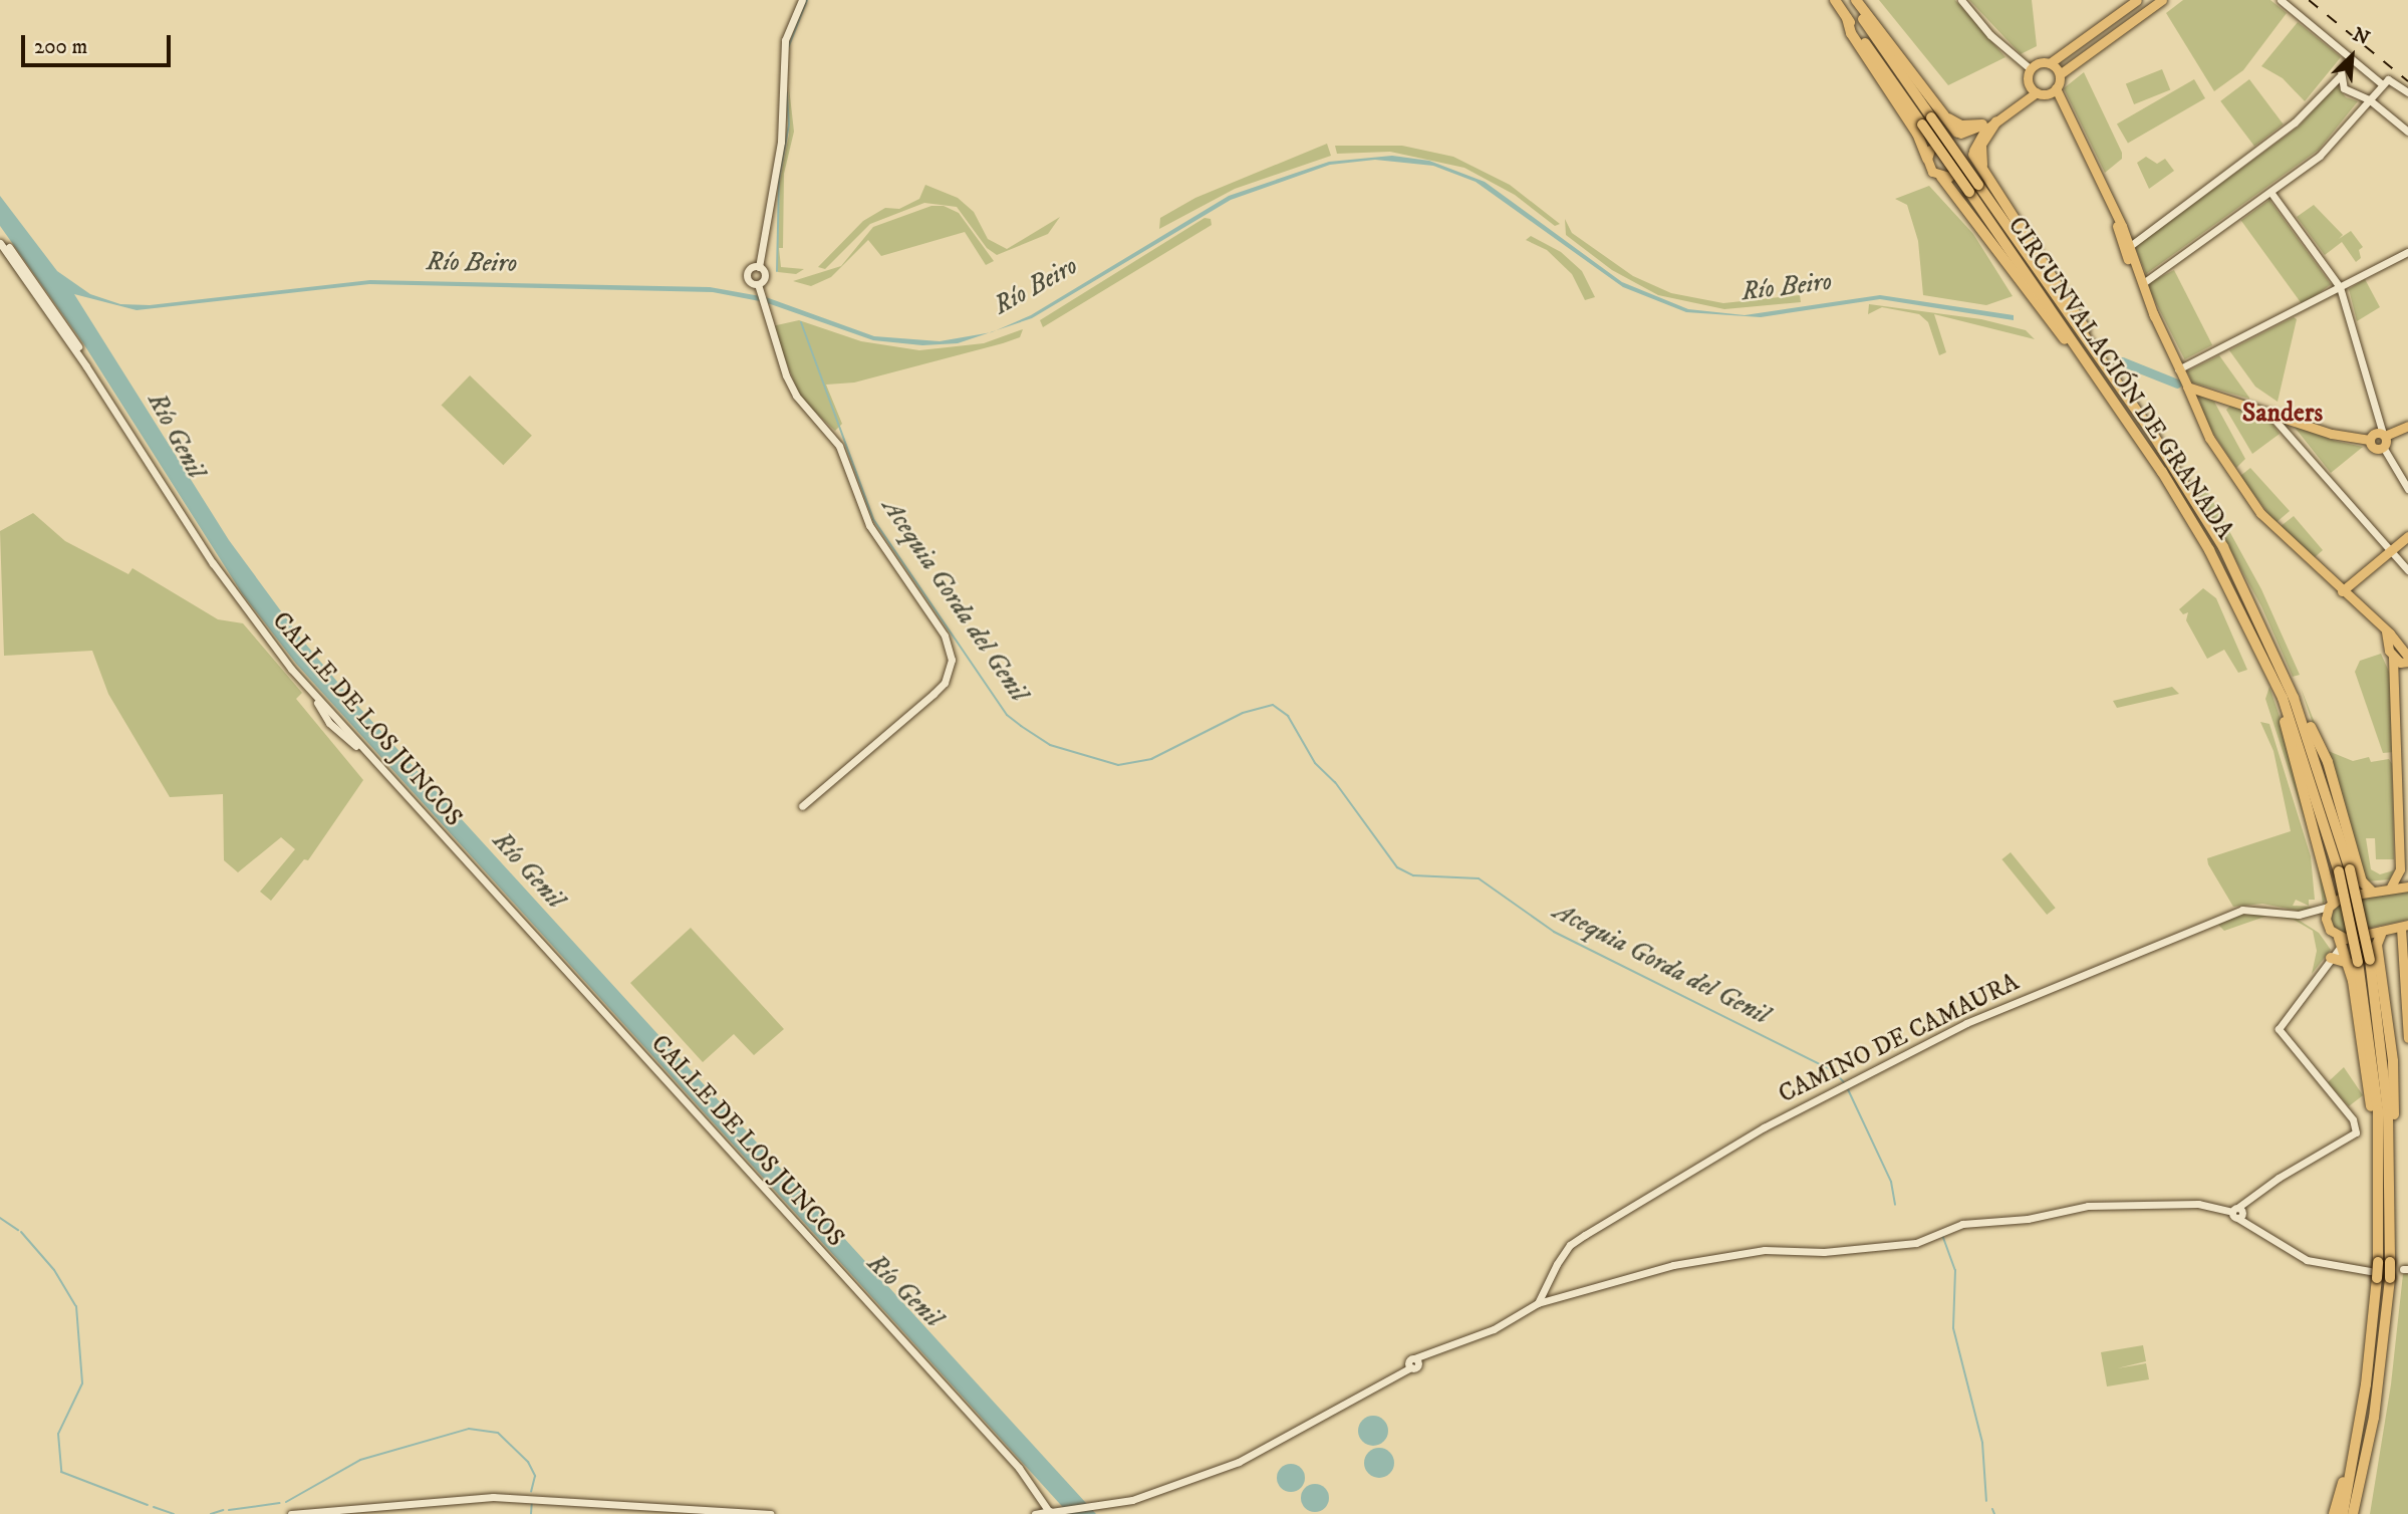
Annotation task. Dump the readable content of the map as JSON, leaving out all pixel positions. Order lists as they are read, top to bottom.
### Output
{
  "streets": {
    "highway": ["CIRCUNVALACIÓN DE GRANADA"],
    "street": ["CALLE DE LOS JUNCOS", "CAMINO DE CAMAURA"]
  },
  "districts": ["Sanders"],
  "water": ["Río Beiro", "Río Genil", "Acequia Gorda del Genil"],
  "scale_bar": "200 m",
  "north": "top right"
}
